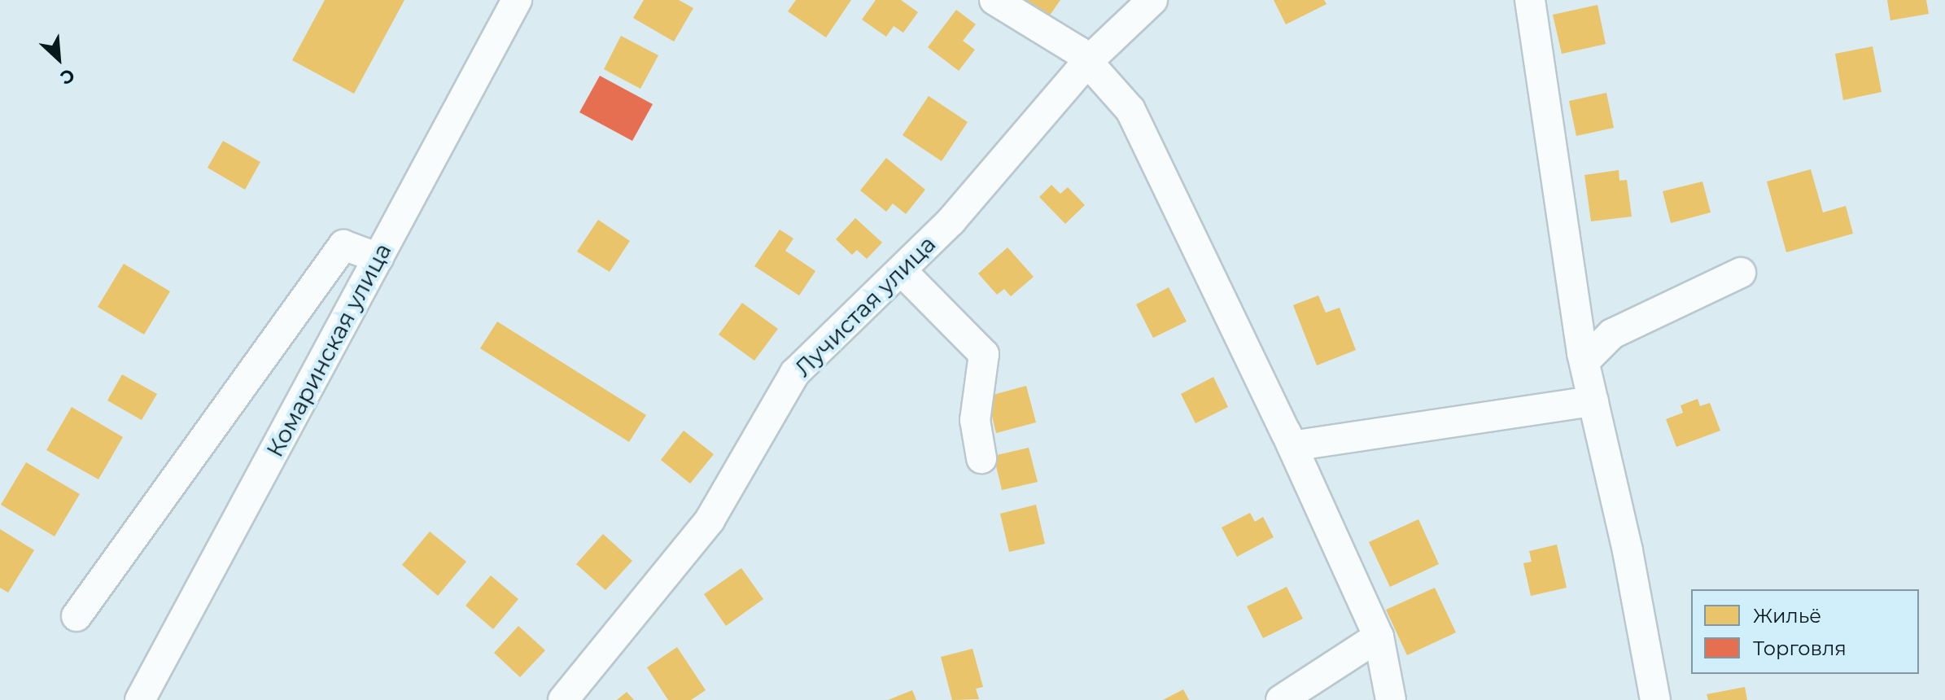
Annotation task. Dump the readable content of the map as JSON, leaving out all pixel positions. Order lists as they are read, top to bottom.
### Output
{
  "streets": {
    "street": ["Лучистая улица", "Комаринская улица"]
  },
  "legend": ["Жильё", "Торговля"],
  "north": "bottom right"
}
